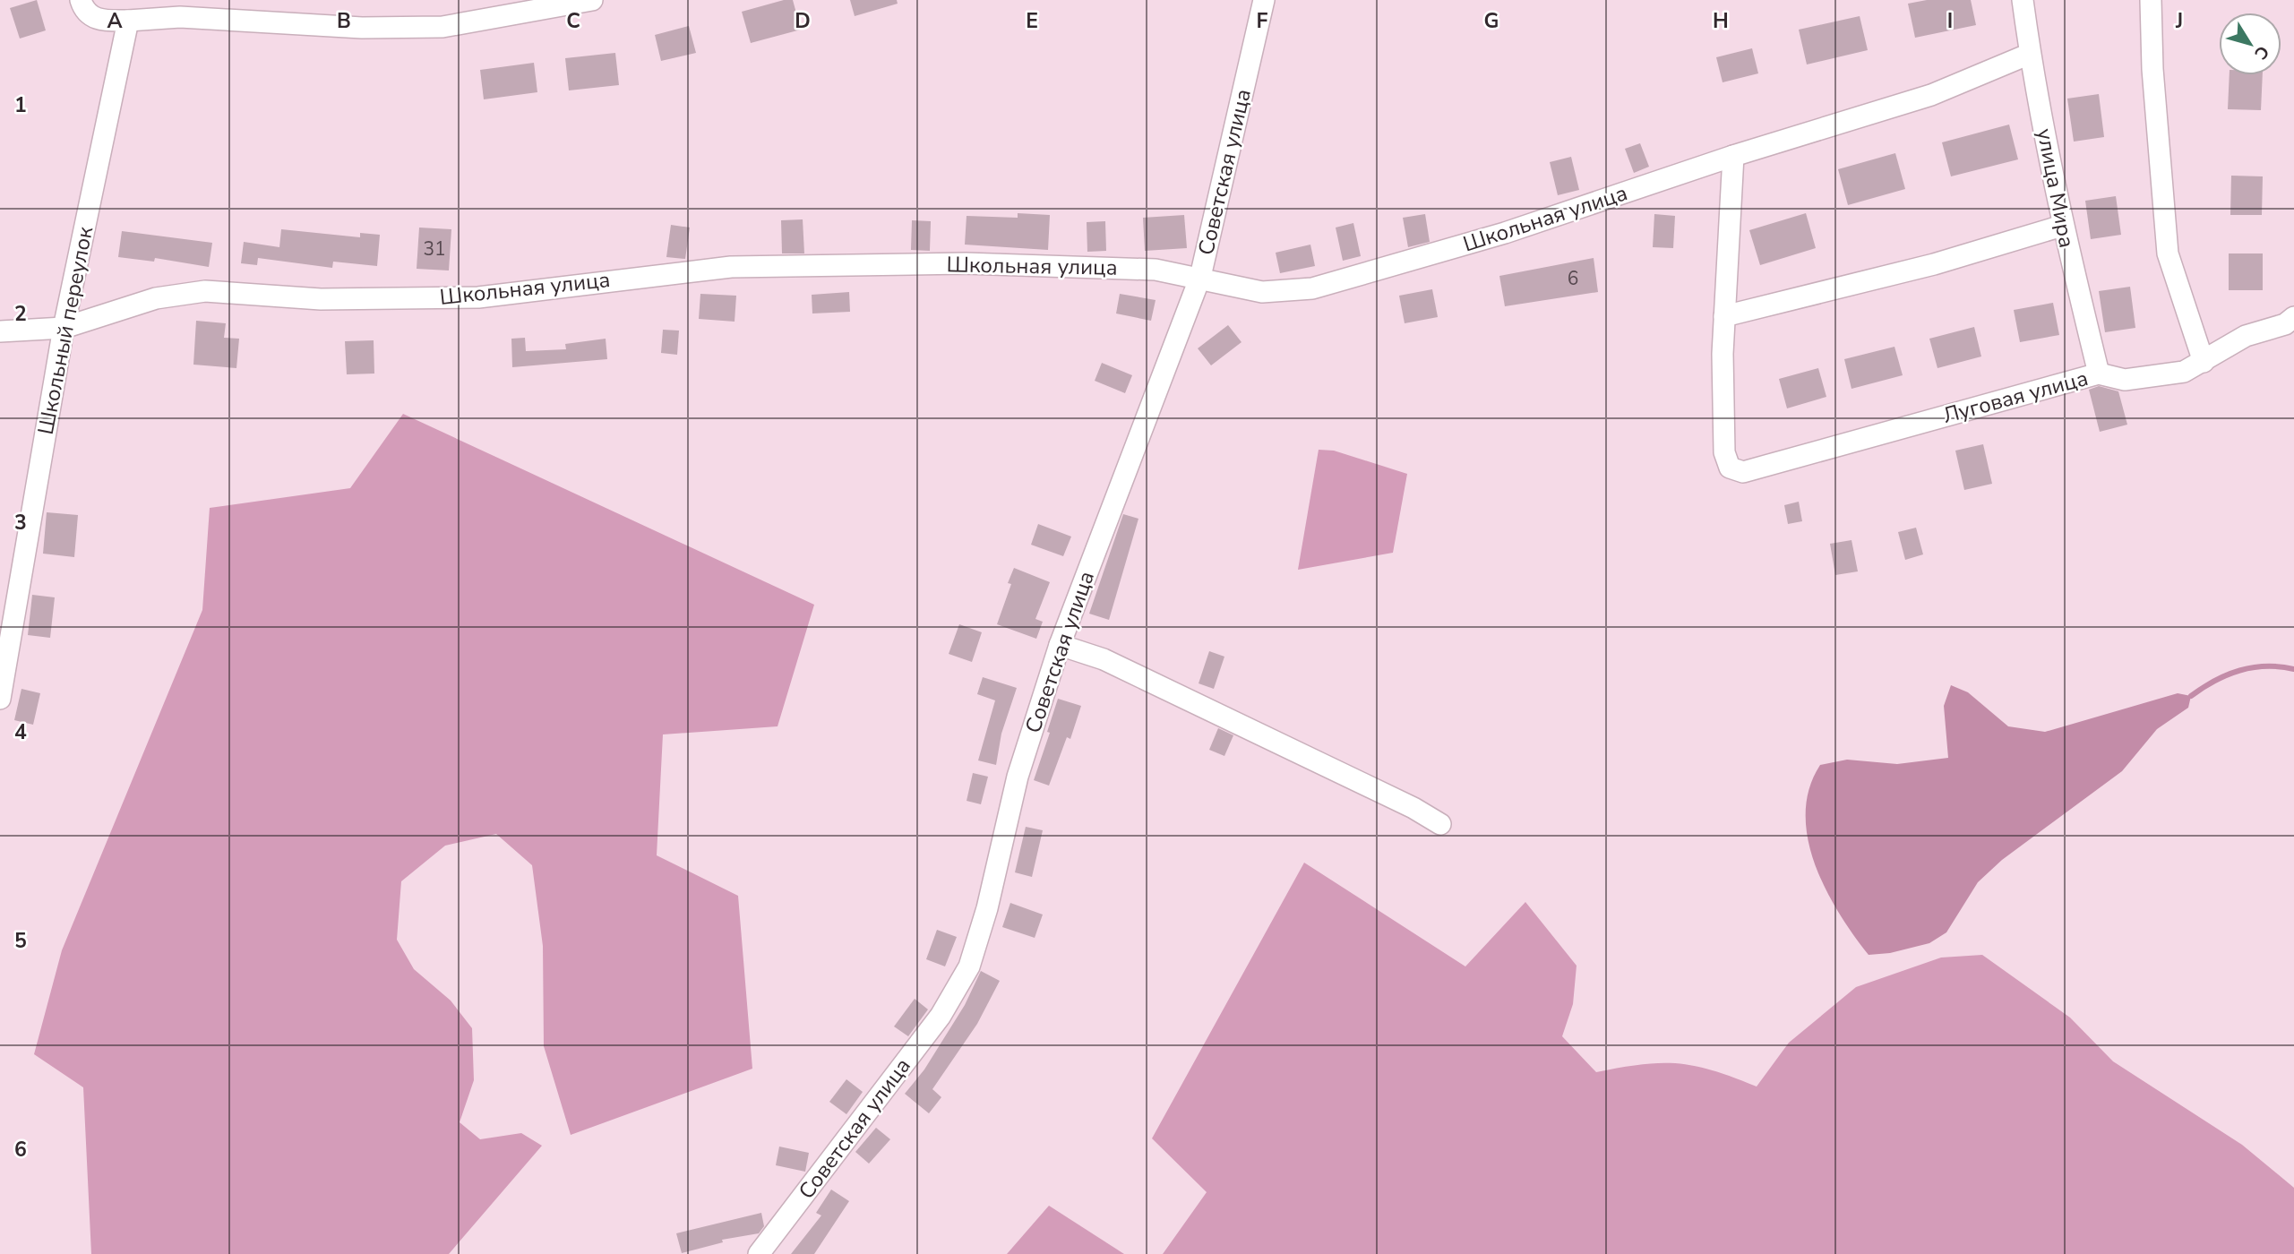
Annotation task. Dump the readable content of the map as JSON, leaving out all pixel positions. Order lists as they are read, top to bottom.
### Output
{
  "streets": {
    "street": [
      "Советская улица",
      "улица Мира",
      "Школьная улица",
      "Школьный переулок",
      "Луговая улица"
    ]
  },
  "crossings": [
    ["Советская улица", "Школьная улица"],
    ["улица Мира", "Школьная улица"],
    ["улица Мира", "Луговая улица"],
    ["Школьная улица", "Школьный переулок"]
  ],
  "house_numbers": ["31", "6"],
  "north": "bottom right",
  "grid": {
    "columns": [
      "A",
      "B",
      "C",
      "D",
      "E",
      "F",
      "G",
      "H",
      "I",
      "J"
    ],
    "rows": [
      "1",
      "2",
      "3",
      "4",
      "5",
      "6"
    ]
  }
}
